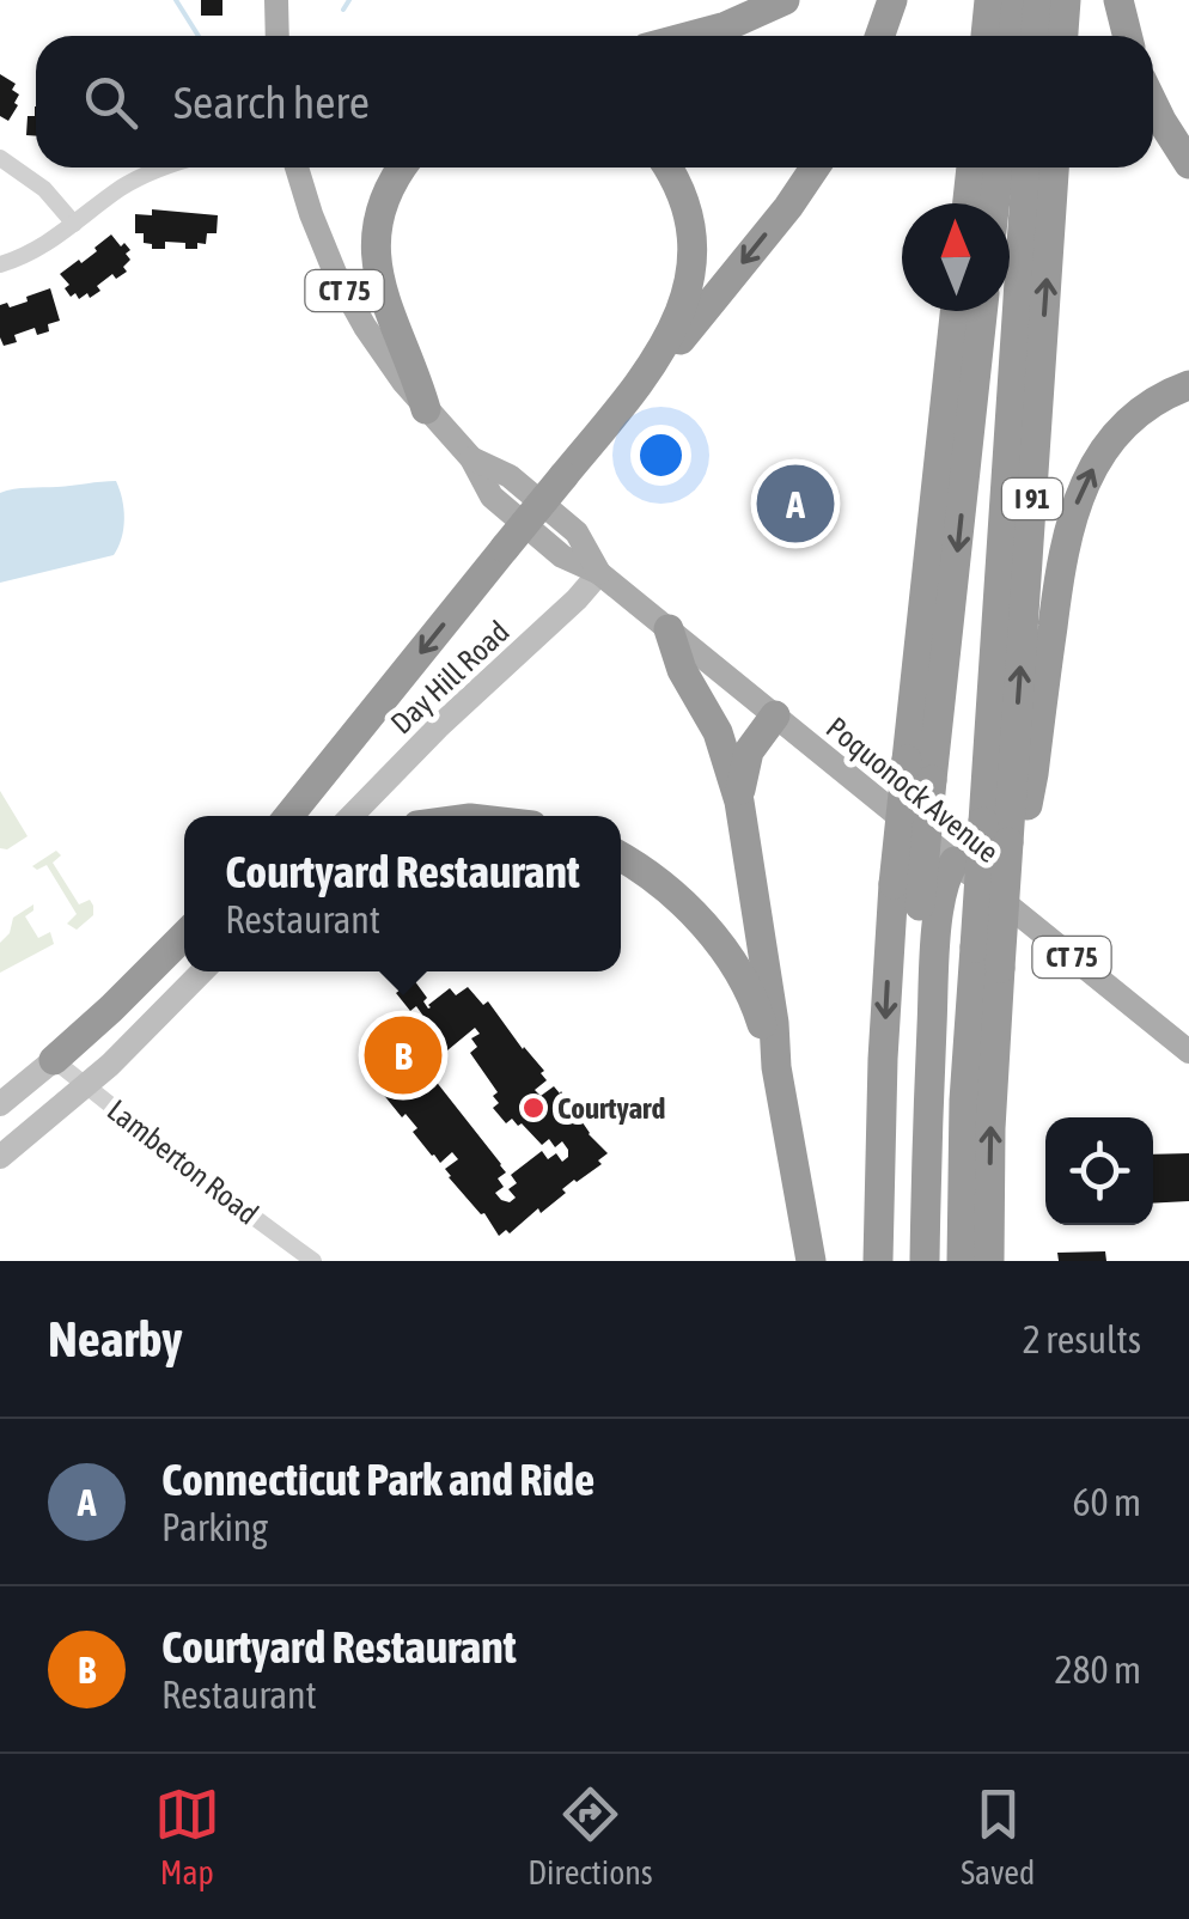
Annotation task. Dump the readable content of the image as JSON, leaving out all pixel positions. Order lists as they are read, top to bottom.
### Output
{
  "streets": {
    "highway": ["I 91"],
    "main road": ["CT 75", "Day Hill Road", "Poquonock Avenue"],
    "street": ["Lamberton Road"]
  },
  "crossings": [
    ["Day Hill Road", "Poquonock Avenue"]
  ],
  "places": ["Courtyard"],
  "north": "top",
  "page": {
    "search": "Search here",
    "pins": ["A", "B"],
    "popup": ["Courtyard Restaurant", "Restaurant"],
    "heading": ["Nearby", "2 results"],
    "list": [
      {
        "mark": "A",
        "name": "Connecticut Park and Ride",
        "note": "Parking",
        "value": "60 m"
      },
      {
        "mark": "B",
        "name": "Courtyard Restaurant",
        "note": "Restaurant",
        "value": "280 m"
      }
    ],
    "nav": ["Map", "Directions", "Saved"]
  }
}
